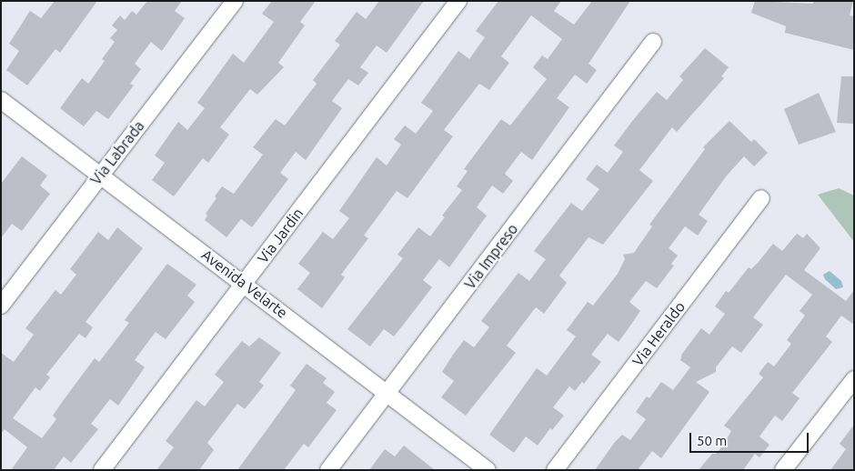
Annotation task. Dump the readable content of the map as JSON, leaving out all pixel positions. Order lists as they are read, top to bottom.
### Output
{
  "streets": {
    "street": [
      "Via Labrada",
      "Via Jardin",
      "Via Impreso",
      "Avenida Velarte",
      "Via Heraldo"
    ]
  },
  "crossings": [
    ["Via Labrada", "Avenida Velarte"],
    ["Via Jardin", "Avenida Velarte"],
    ["Via Impreso", "Avenida Velarte"]
  ],
  "scale_bar": "50 m"
}
